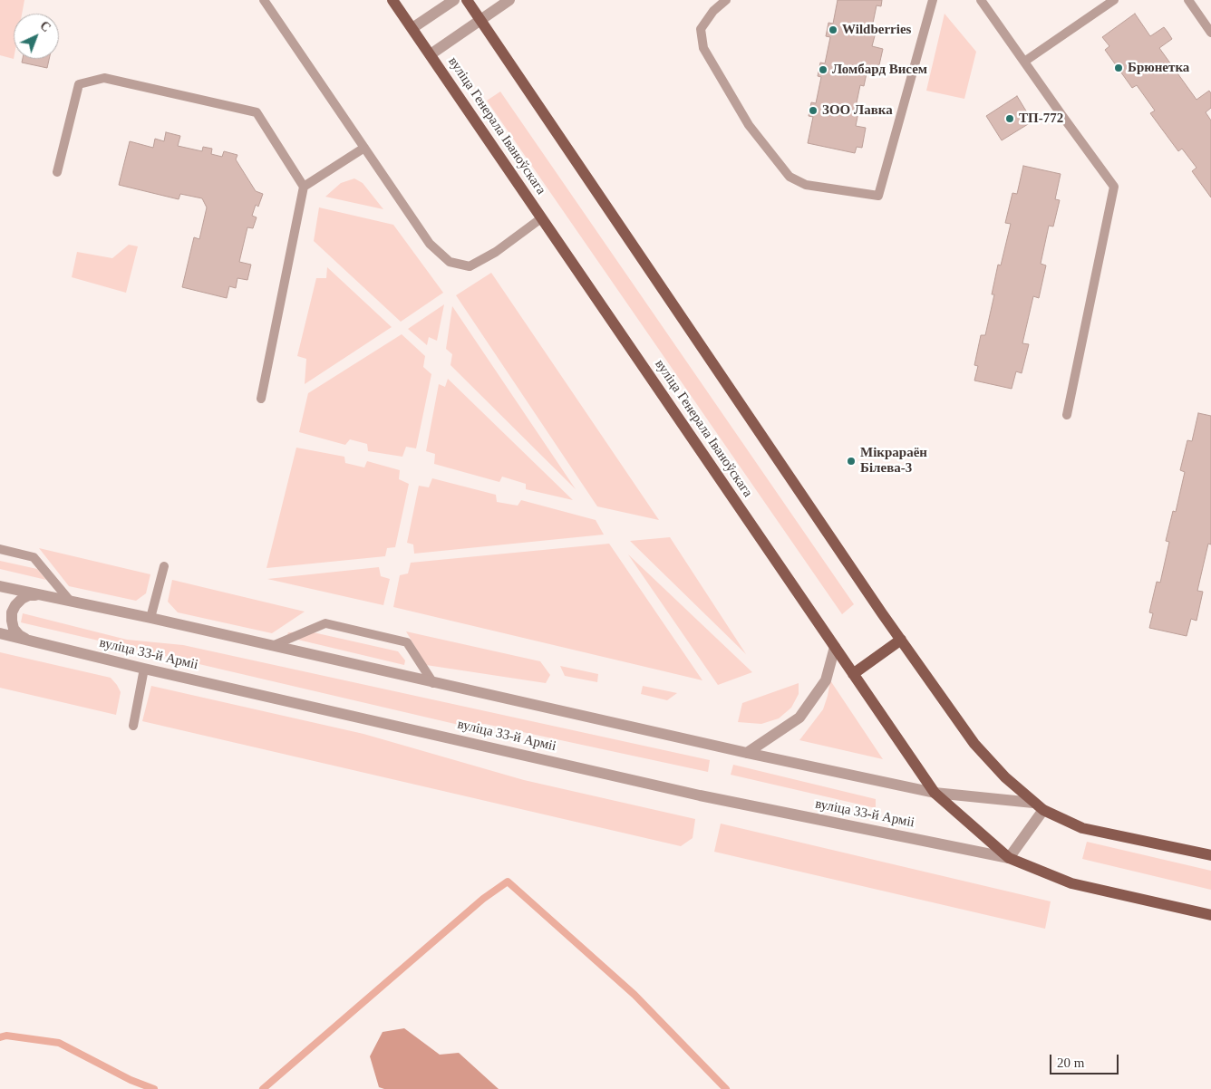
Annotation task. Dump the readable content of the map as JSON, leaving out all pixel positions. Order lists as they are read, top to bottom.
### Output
{
  "streets": {
    "main road": ["вуліца Генерала Іваноўскага", "вуліца 33-й Арміі"]
  },
  "crossings": [
    ["вуліца Генерала Іваноўскага", "вуліца 33-й Арміі"]
  ],
  "places": [
    "Wildberries",
    "Брюнетка",
    "Ломбард Висем",
    "ЗОО Лавка",
    "ТП-772",
    "Мікрараён Білева-3"
  ],
  "scale_bar": "20 m",
  "north": "top right"
}
